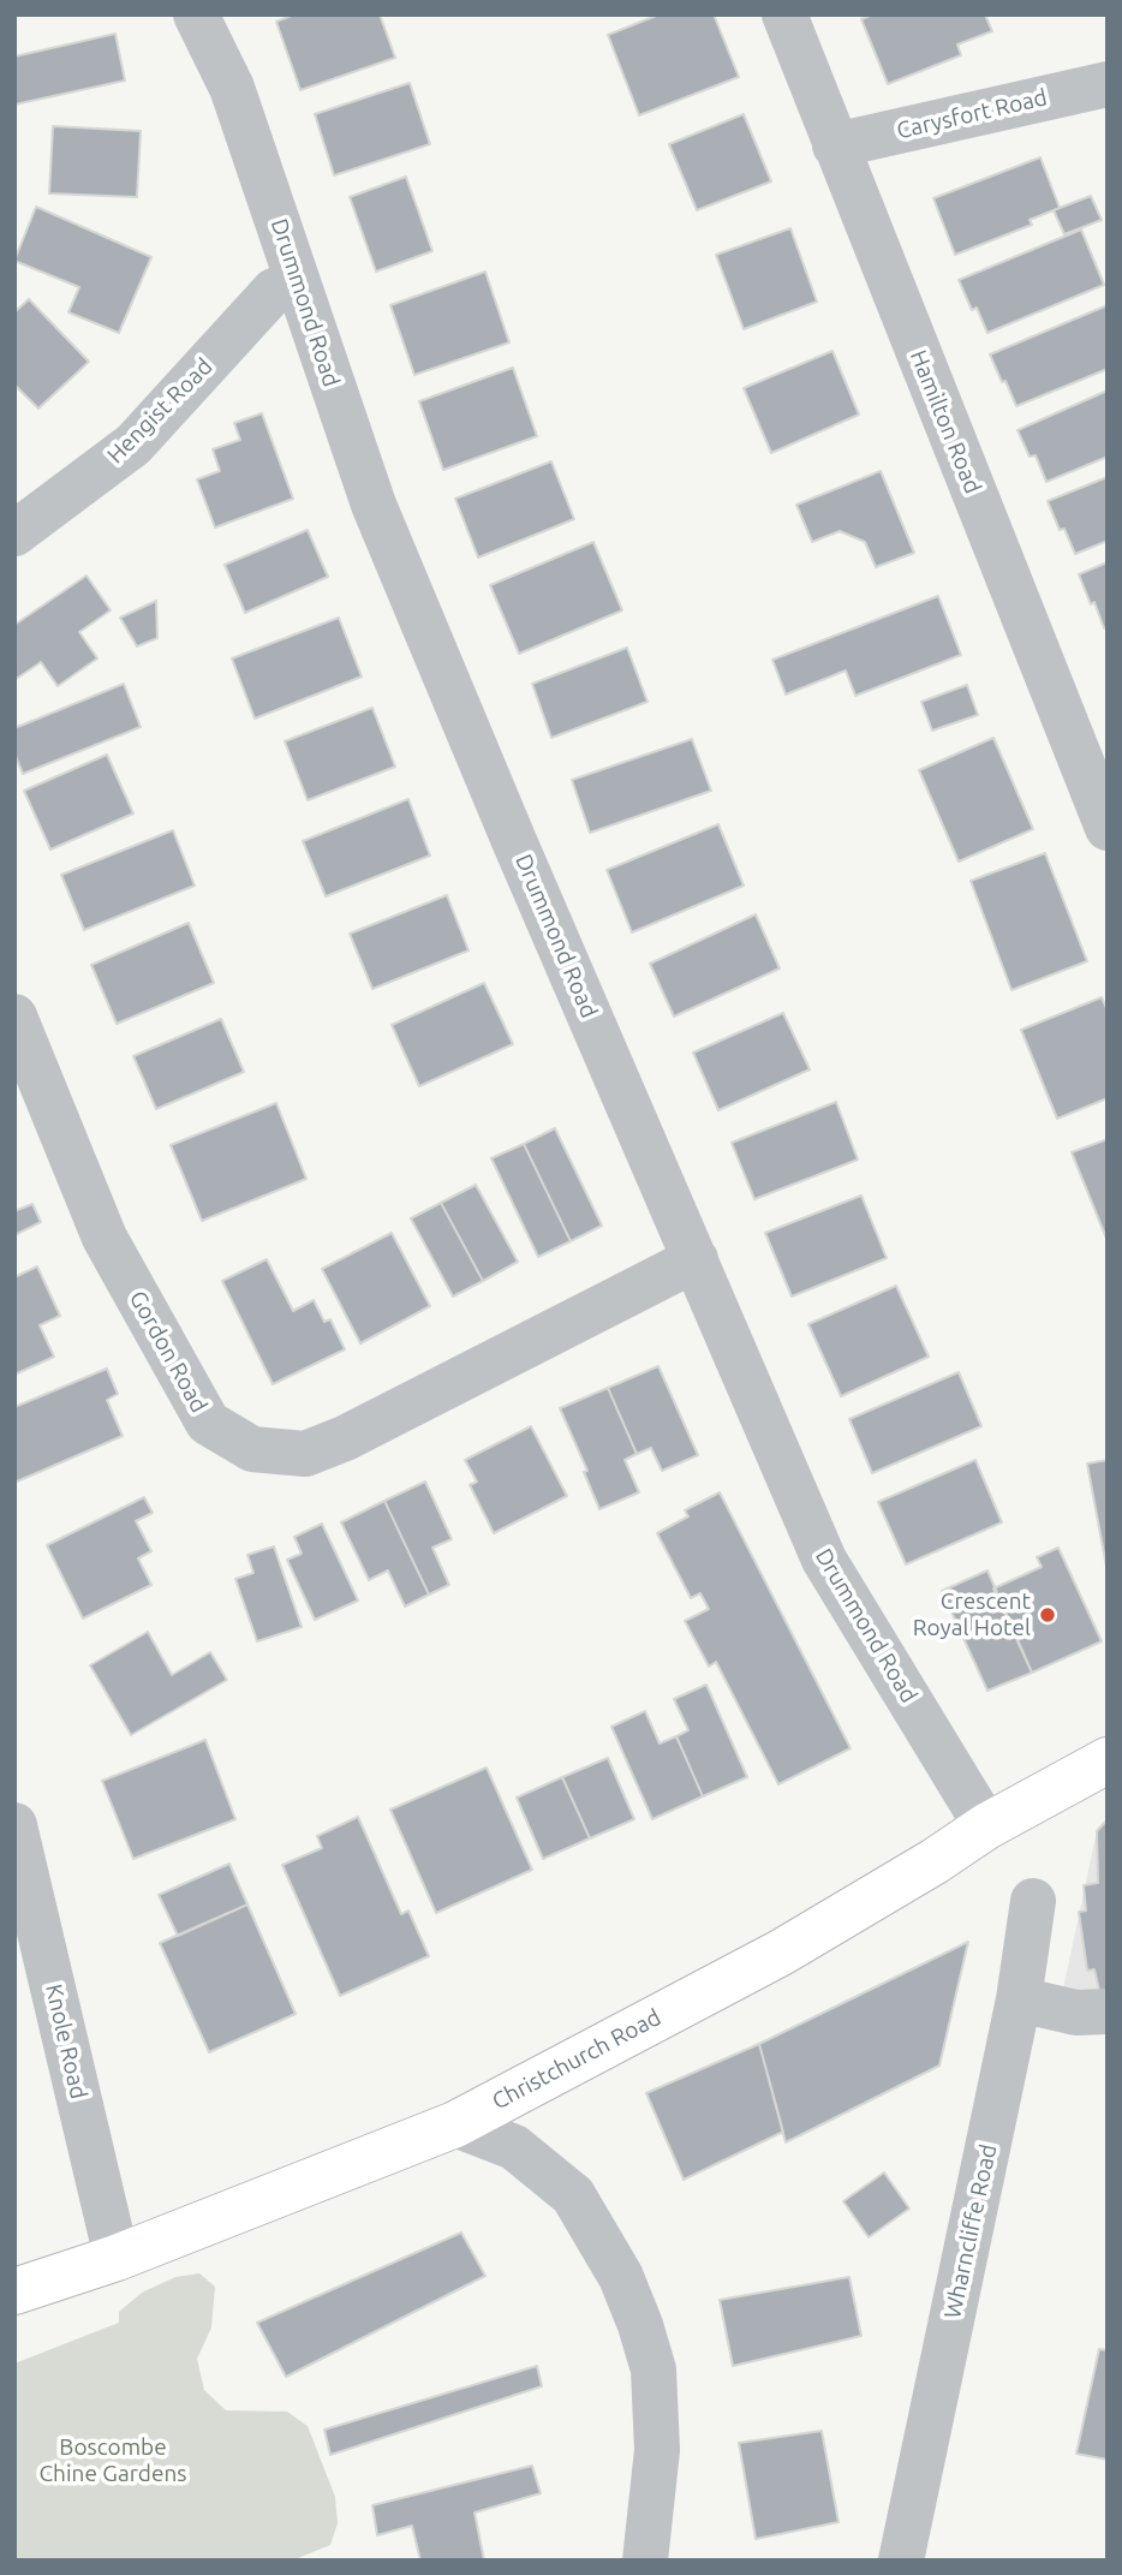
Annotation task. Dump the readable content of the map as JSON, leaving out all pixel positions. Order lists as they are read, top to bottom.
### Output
{
  "streets": {
    "main road": ["Christchurch Road"],
    "street": [
      "Carysfort Road",
      "Drummond Road",
      "Hengist Road",
      "Hamilton Road",
      "Gordon Road",
      "Knole Road",
      "Wharncliffe Road"
    ]
  },
  "crossings": [
    ["Carysfort Road", "Hamilton Road"],
    ["Drummond Road", "Hengist Road"],
    ["Drummond Road", "Gordon Road"],
    ["Drummond Road", "Christchurch Road"],
    ["Knole Road", "Christchurch Road"]
  ],
  "parks": ["Boscombe Chine Gardens"],
  "places": ["Crescent Royal Hotel"]
}
